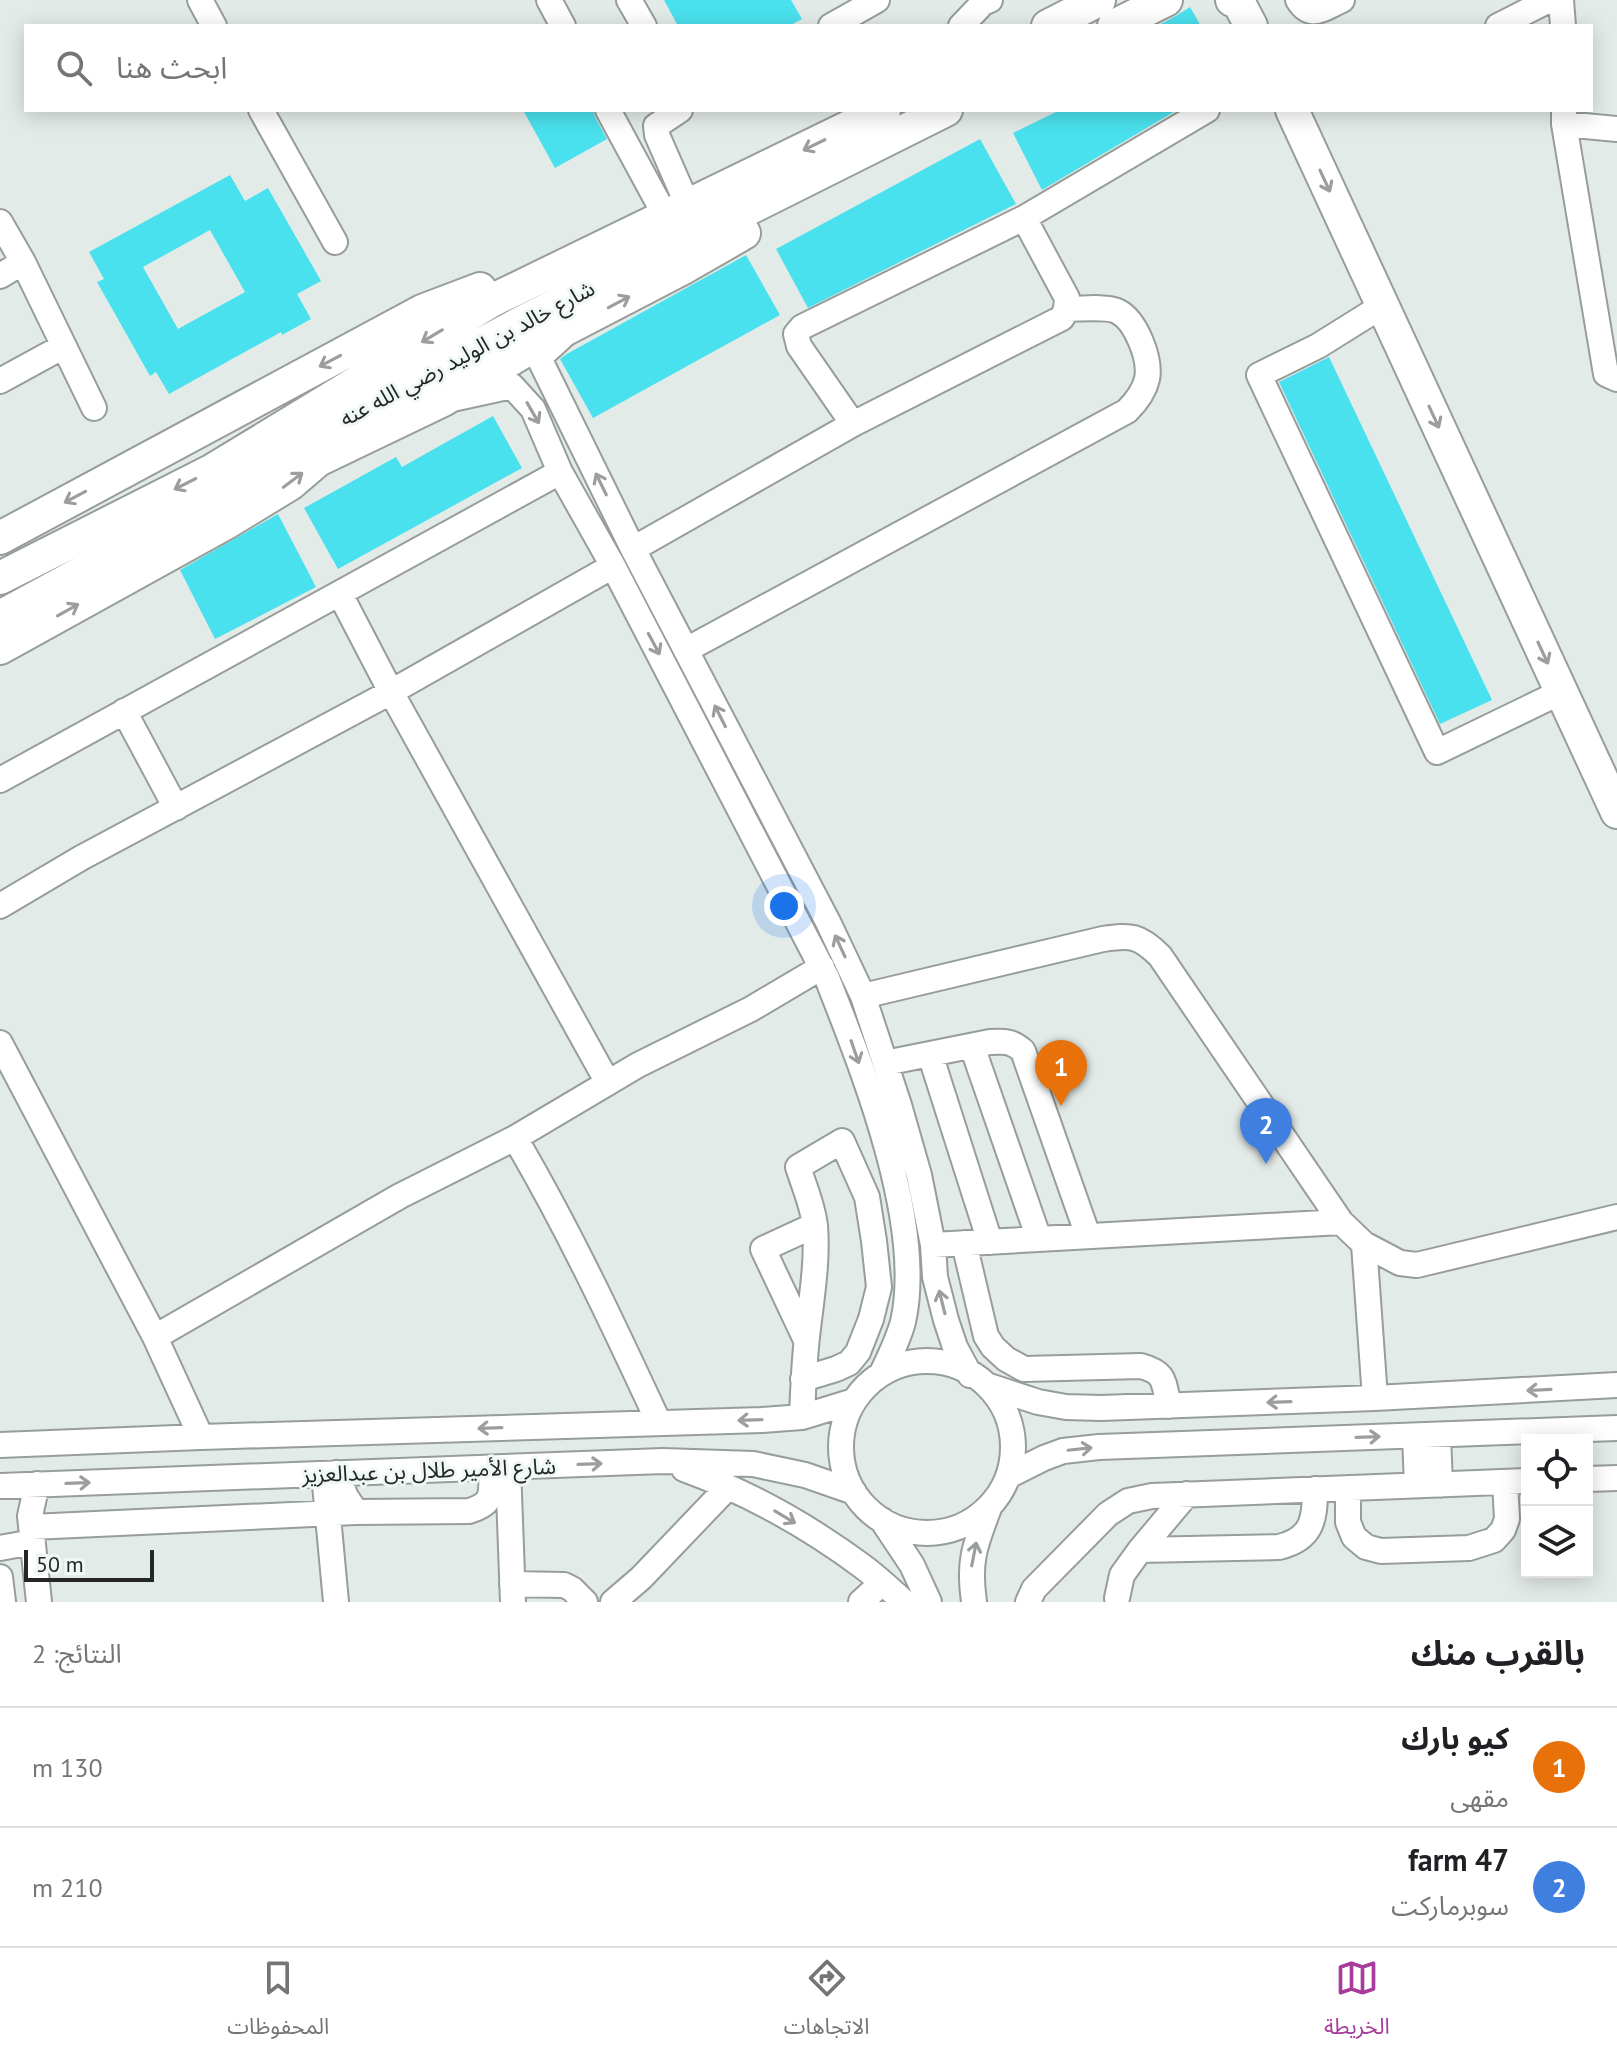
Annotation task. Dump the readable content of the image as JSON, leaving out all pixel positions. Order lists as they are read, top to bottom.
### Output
{
  "streets": {
    "main road": ["شارع خالد بن الوليد رضي الله عنه"],
    "street": ["شارع الأمير طلال بن عبدالعزيز"]
  },
  "scale_bar": "50 m",
  "page": {
    "search": "ابحث هنا",
    "pins": ["1", "2"],
    "scale": "50 m",
    "heading": ["بالقرب منك", "النتائج: 2"],
    "list": [
      {
        "mark": "1",
        "name": "كيو بارك",
        "note": "مقهى",
        "value": "130 m"
      },
      {
        "mark": "2",
        "name": "farm 47",
        "note": "سوبرماركت",
        "value": "210 m"
      }
    ],
    "nav": ["الخريطة", "الاتجاهات", "المحفوظات"]
  }
}
